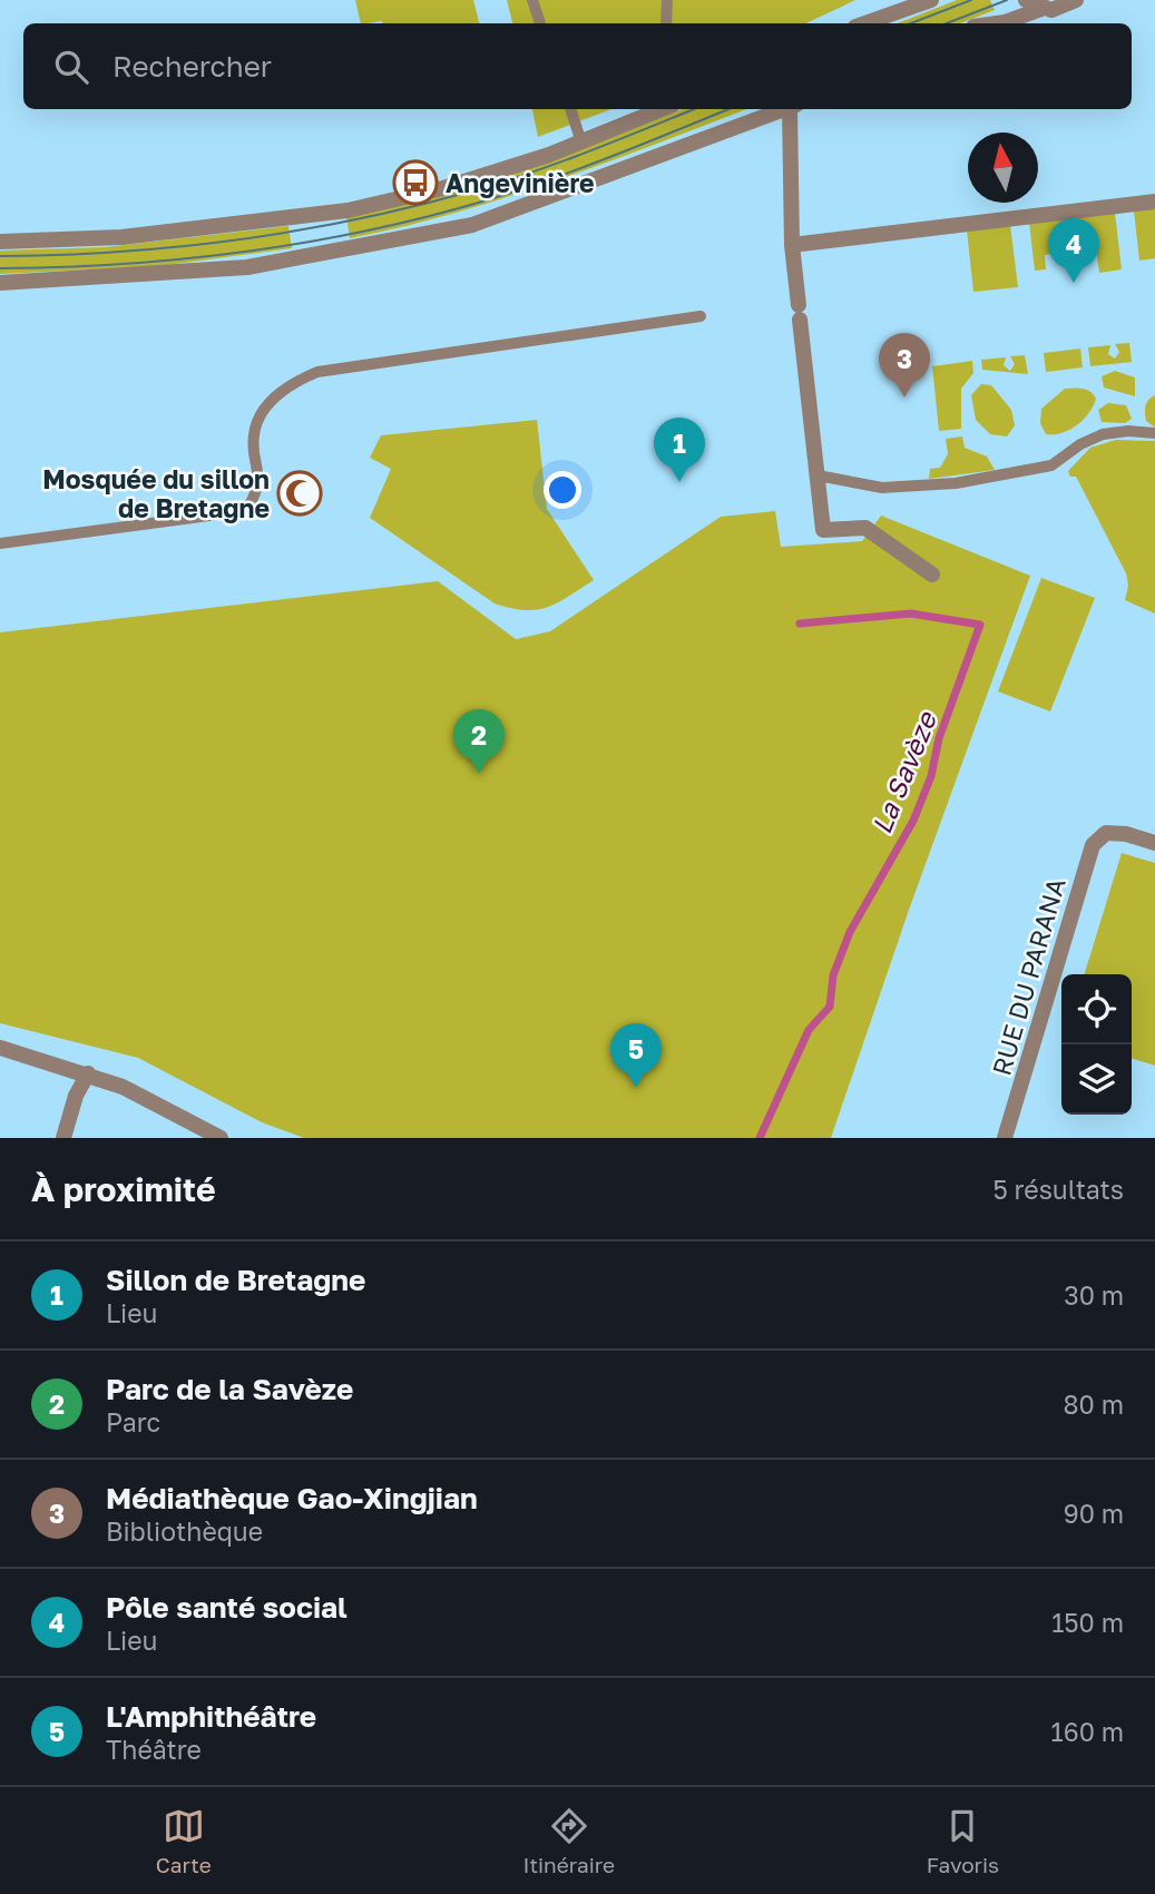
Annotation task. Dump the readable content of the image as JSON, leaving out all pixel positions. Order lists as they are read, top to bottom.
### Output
{
  "streets": {
    "street": ["RUE DU PARANA"]
  },
  "water": ["La Savèze"],
  "places": {
    "bus stop": ["Angevinière"],
    "mosque": ["Mosquée du sillon de Bretagne"]
  },
  "north": "top",
  "page": {
    "search": "Rechercher",
    "pins": [
      "4",
      "3",
      "1",
      "2",
      "5"
    ],
    "heading": ["À proximité", "5 résultats"],
    "list": [
      {
        "mark": "1",
        "name": "Sillon de Bretagne",
        "note": "Lieu",
        "value": "30 m"
      },
      {
        "mark": "2",
        "name": "Parc de la Savèze",
        "note": "Parc",
        "value": "80 m"
      },
      {
        "mark": "3",
        "name": "Médiathèque Gao-Xingjian",
        "note": "Bibliothèque",
        "value": "90 m"
      },
      {
        "mark": "4",
        "name": "Pôle santé social",
        "note": "Lieu",
        "value": "150 m"
      },
      {
        "mark": "5",
        "name": "L'Amphithéâtre",
        "note": "Théâtre",
        "value": "160 m"
      }
    ],
    "nav": ["Carte", "Itinéraire", "Favoris"]
  }
}
